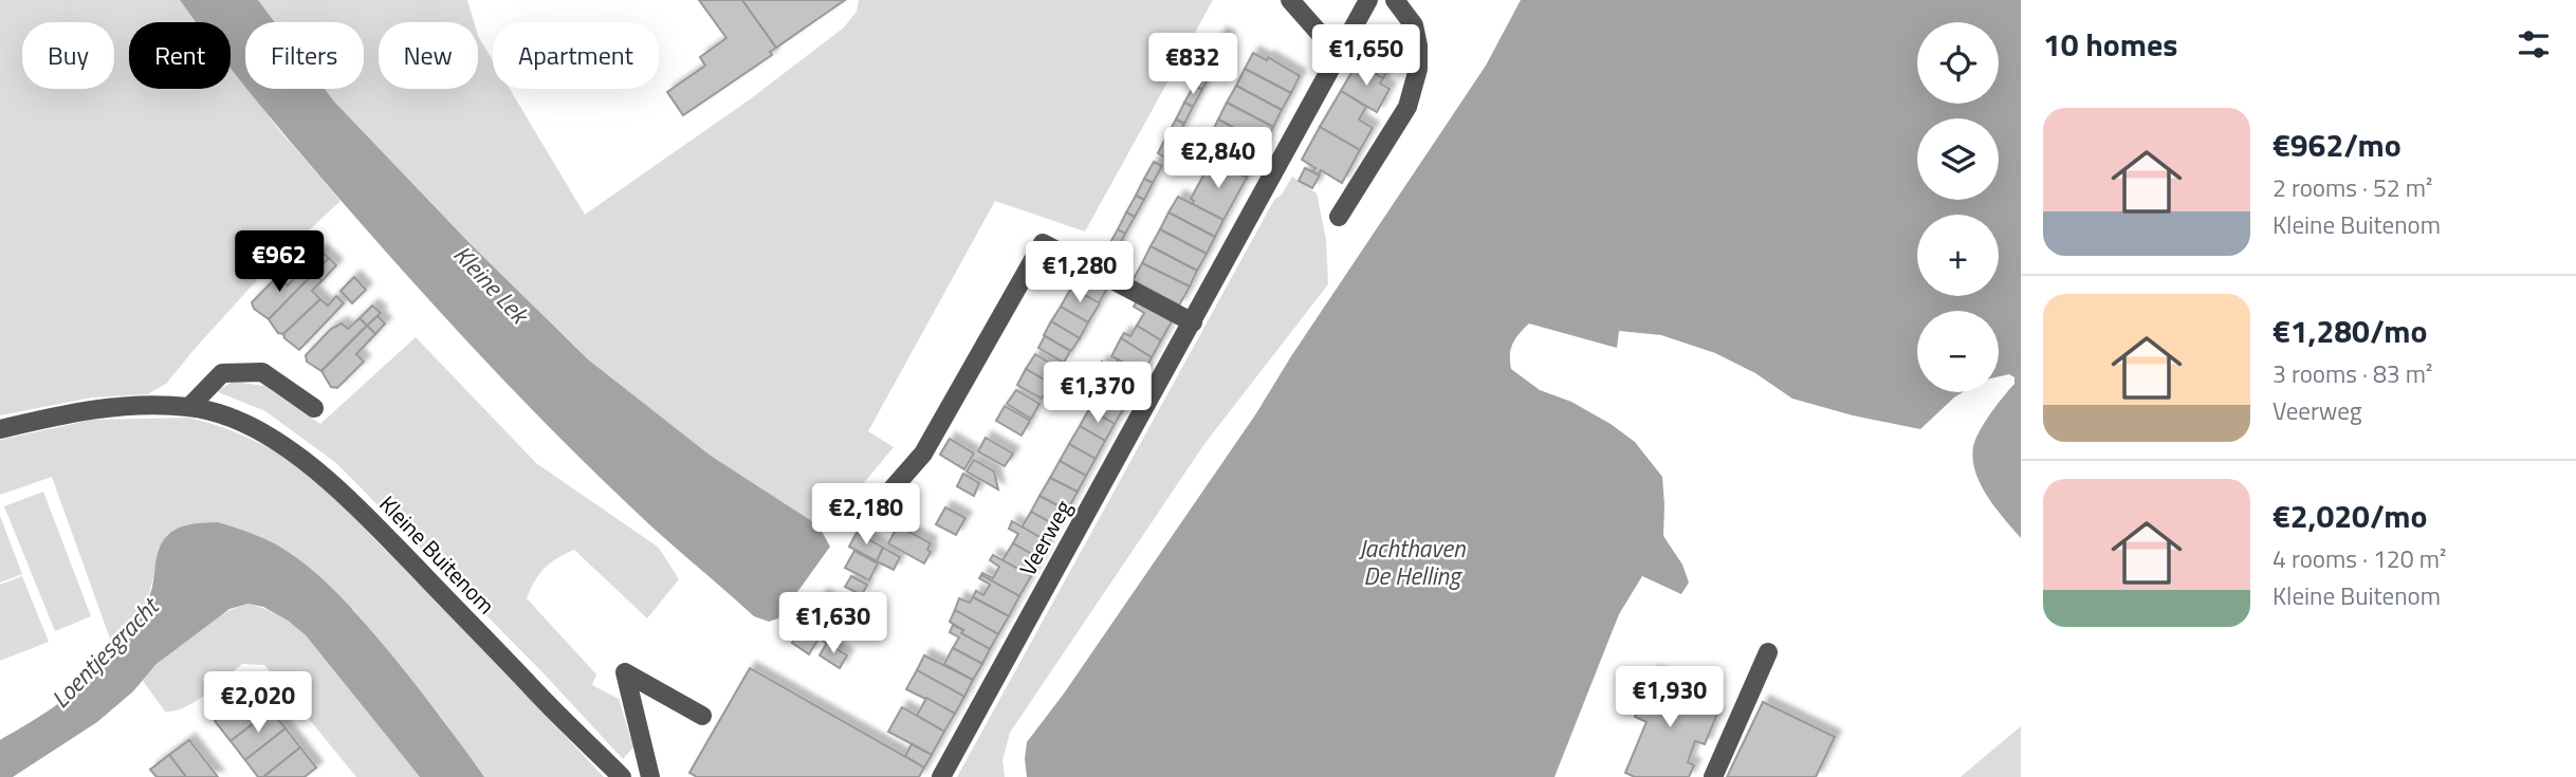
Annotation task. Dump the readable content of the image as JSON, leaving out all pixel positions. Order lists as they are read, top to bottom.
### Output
{
  "streets": {
    "street": ["Veerweg", "Kleine Buitenom"]
  },
  "water": ["Kleine Lek", "Jachthaven De Helling", "Loentjesgracht"],
  "page": {
    "heading": "10 homes",
    "map_buttons": ["+", "−"],
    "chip": [
      "Buy",
      "Rent",
      "Filters",
      "New",
      "Apartment"
    ],
    "price": [
      "€1,650",
      "€832",
      "€2,840",
      "€962",
      "€1,280",
      "€1,370",
      "€2,180",
      "€1,630",
      "€1,930",
      "€2,020"
    ],
    "list": [
      {
        "name": "€962/mo",
        "note": "2 rooms · 52 m² · Kleine Buitenom"
      },
      {
        "name": "€1,280/mo",
        "note": "3 rooms · 83 m² · Veerweg"
      },
      {
        "name": "€2,020/mo",
        "note": "4 rooms · 120 m² · Kleine Buitenom"
      }
    ]
  }
}
